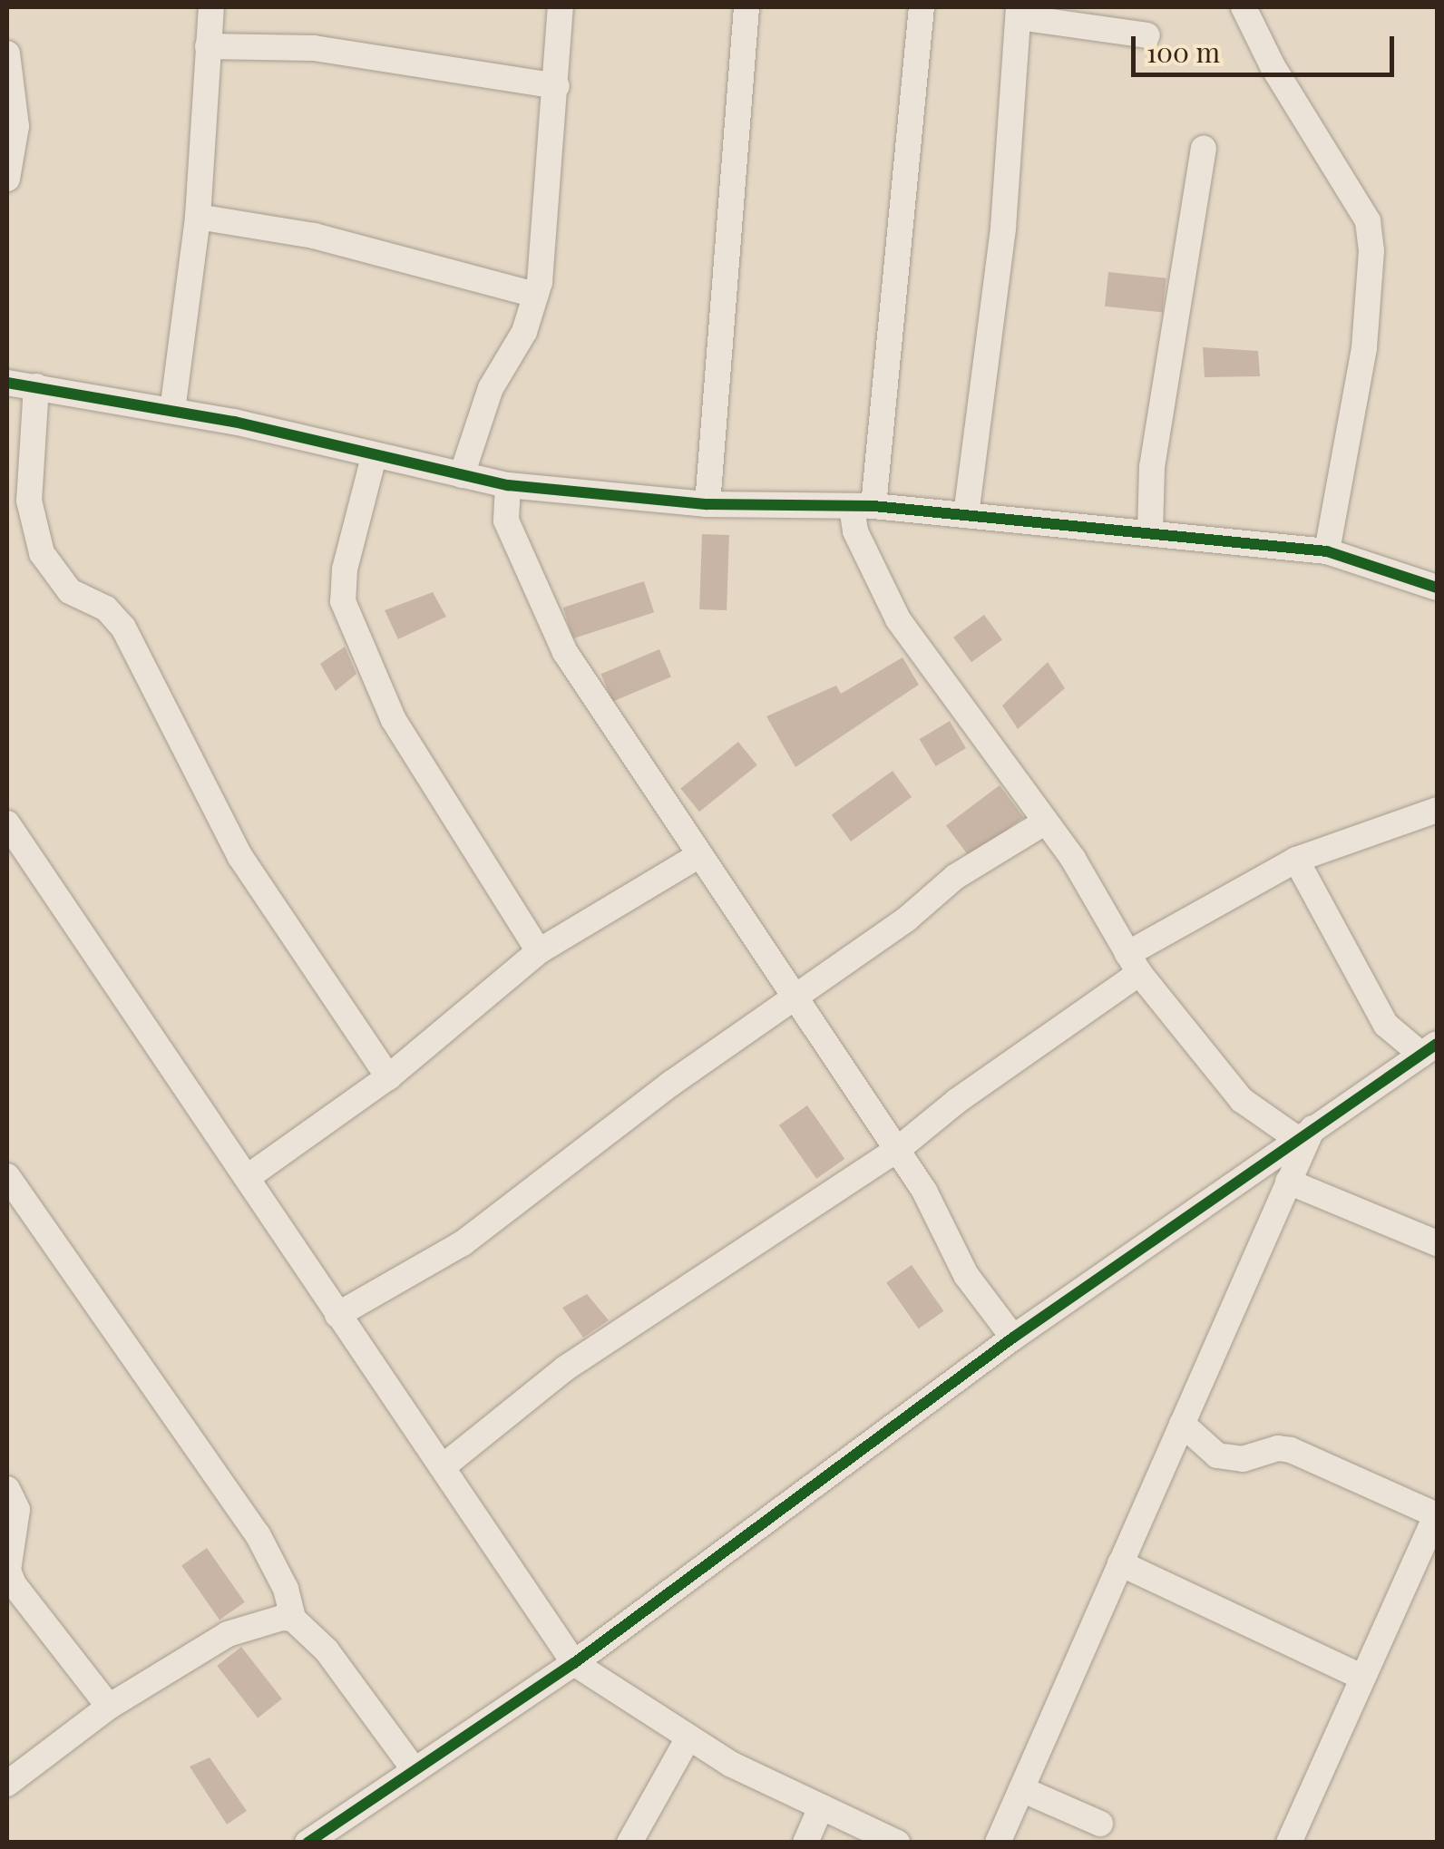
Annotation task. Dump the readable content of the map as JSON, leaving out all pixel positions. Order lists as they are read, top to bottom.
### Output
{
  "scale_bar": "100 m"
}
